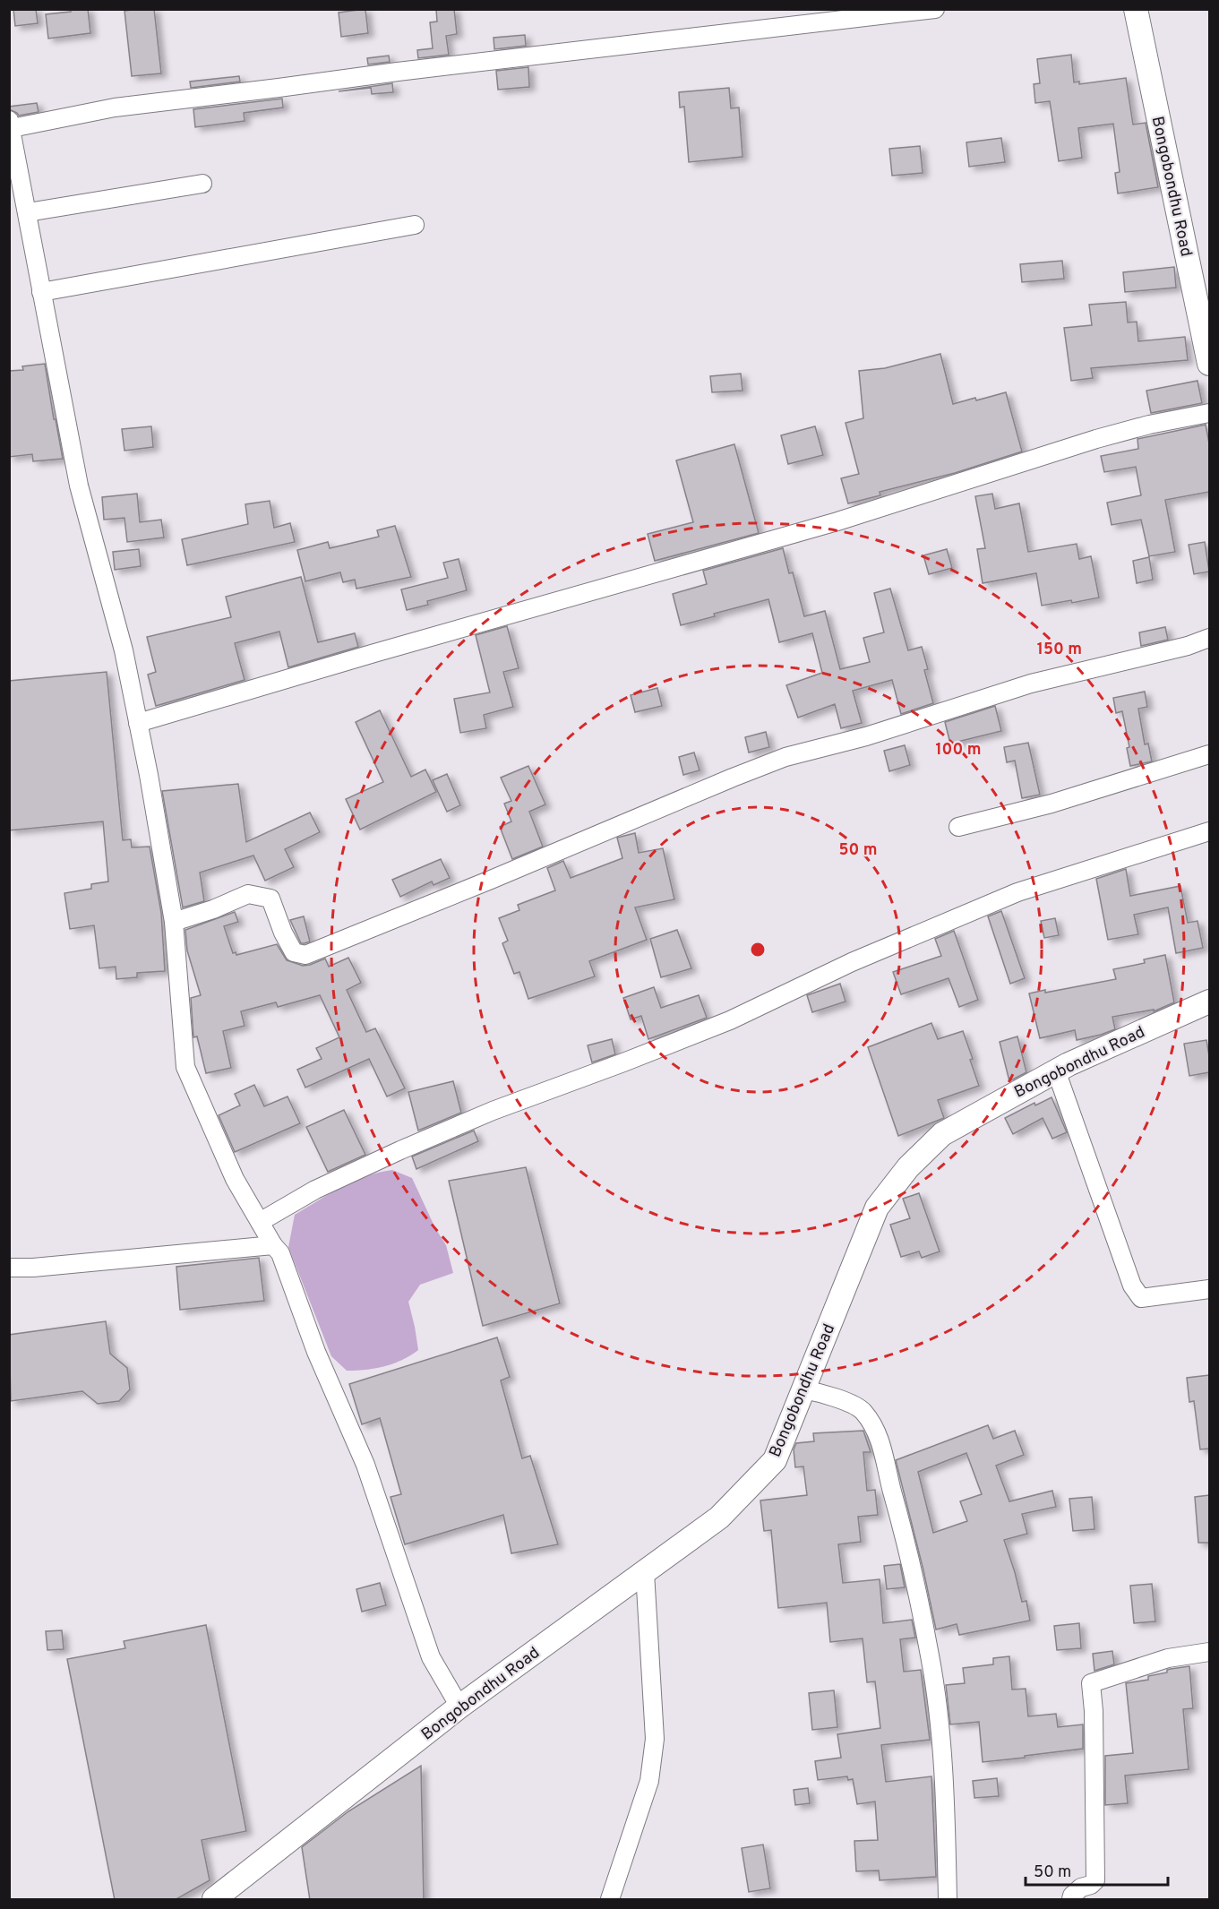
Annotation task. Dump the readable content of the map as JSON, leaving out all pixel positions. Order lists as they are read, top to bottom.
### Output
{
  "streets": {
    "street": ["Bongobondhu Road"]
  },
  "scale_bar": "50 m",
  "rings": ["150 m", "100 m", "50 m"]
}
